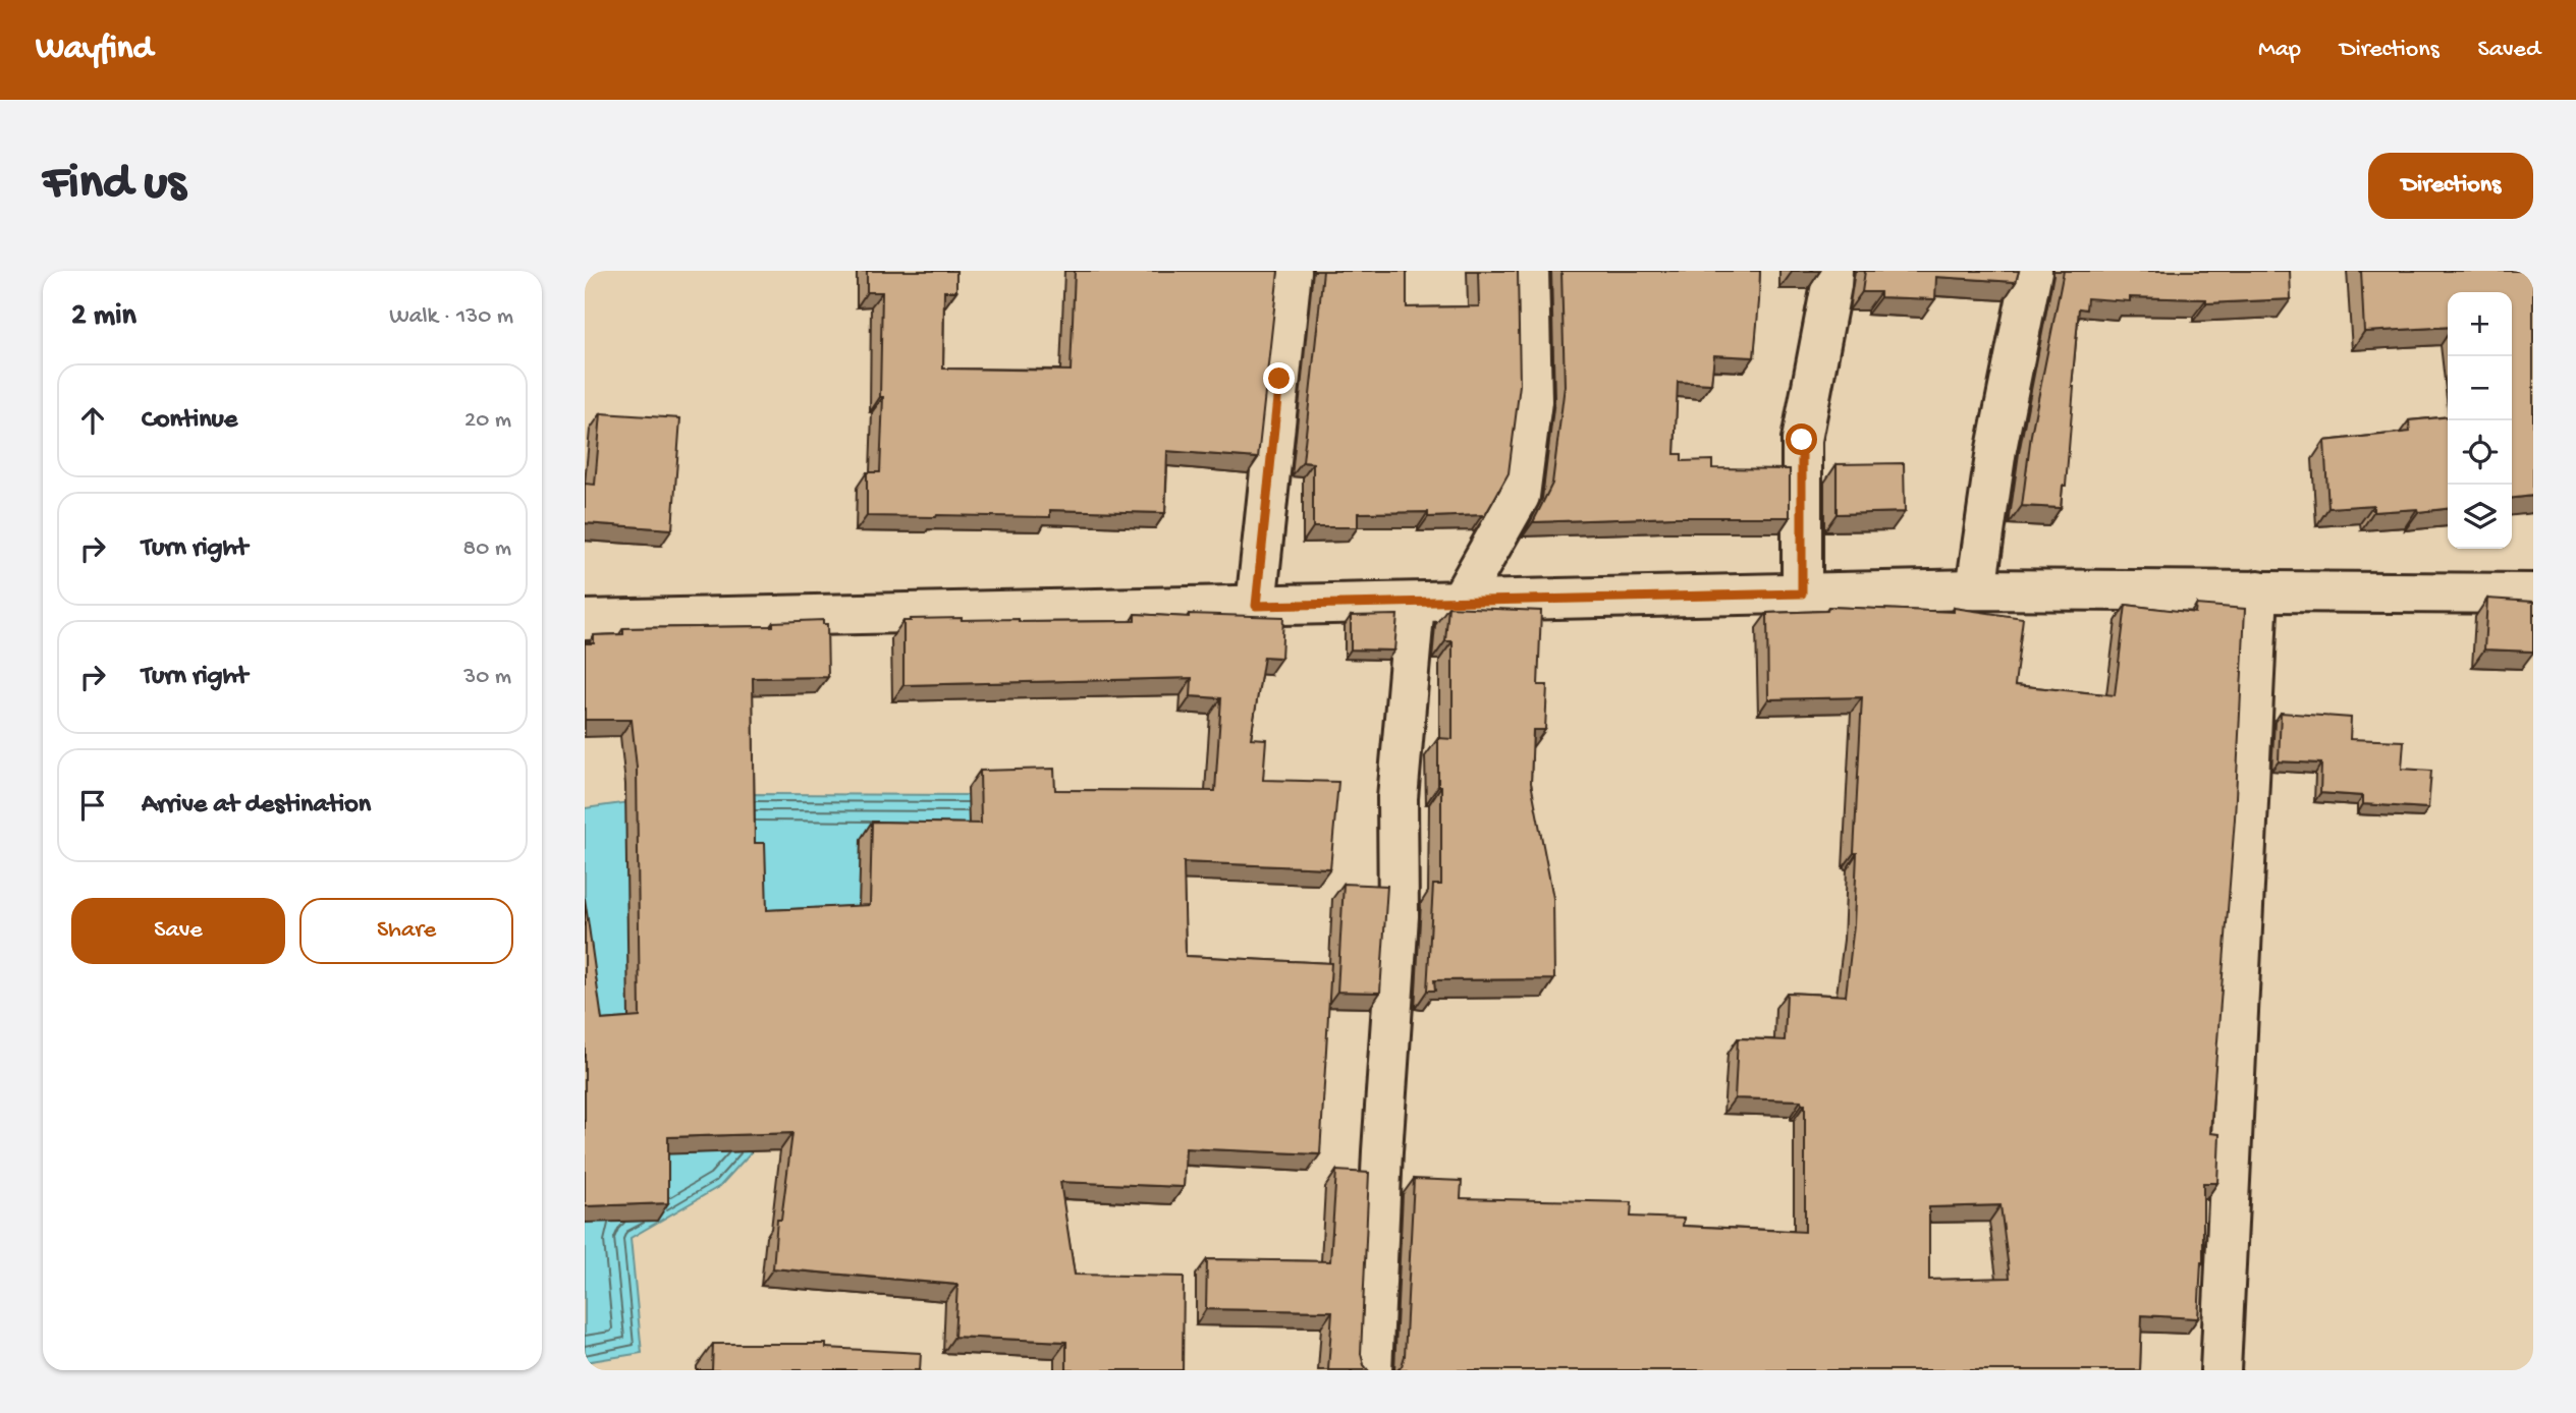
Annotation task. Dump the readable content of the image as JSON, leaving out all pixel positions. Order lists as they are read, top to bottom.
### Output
{
  "page": {
    "header": "Wayfind",
    "nav": ["Map", "Directions", "Saved"],
    "buttons": [
      "Directions",
      ["Save", "Share"]
    ],
    "title": "Find us",
    "heading": ["2 min", "Walk · 130 m"],
    "map_buttons": ["+", "−"],
    "list": [
      ["Continue", "20 m"],
      ["Turn right", "80 m"],
      ["Turn right", "30 m"],
      "Arrive at destination"
    ]
  }
}
